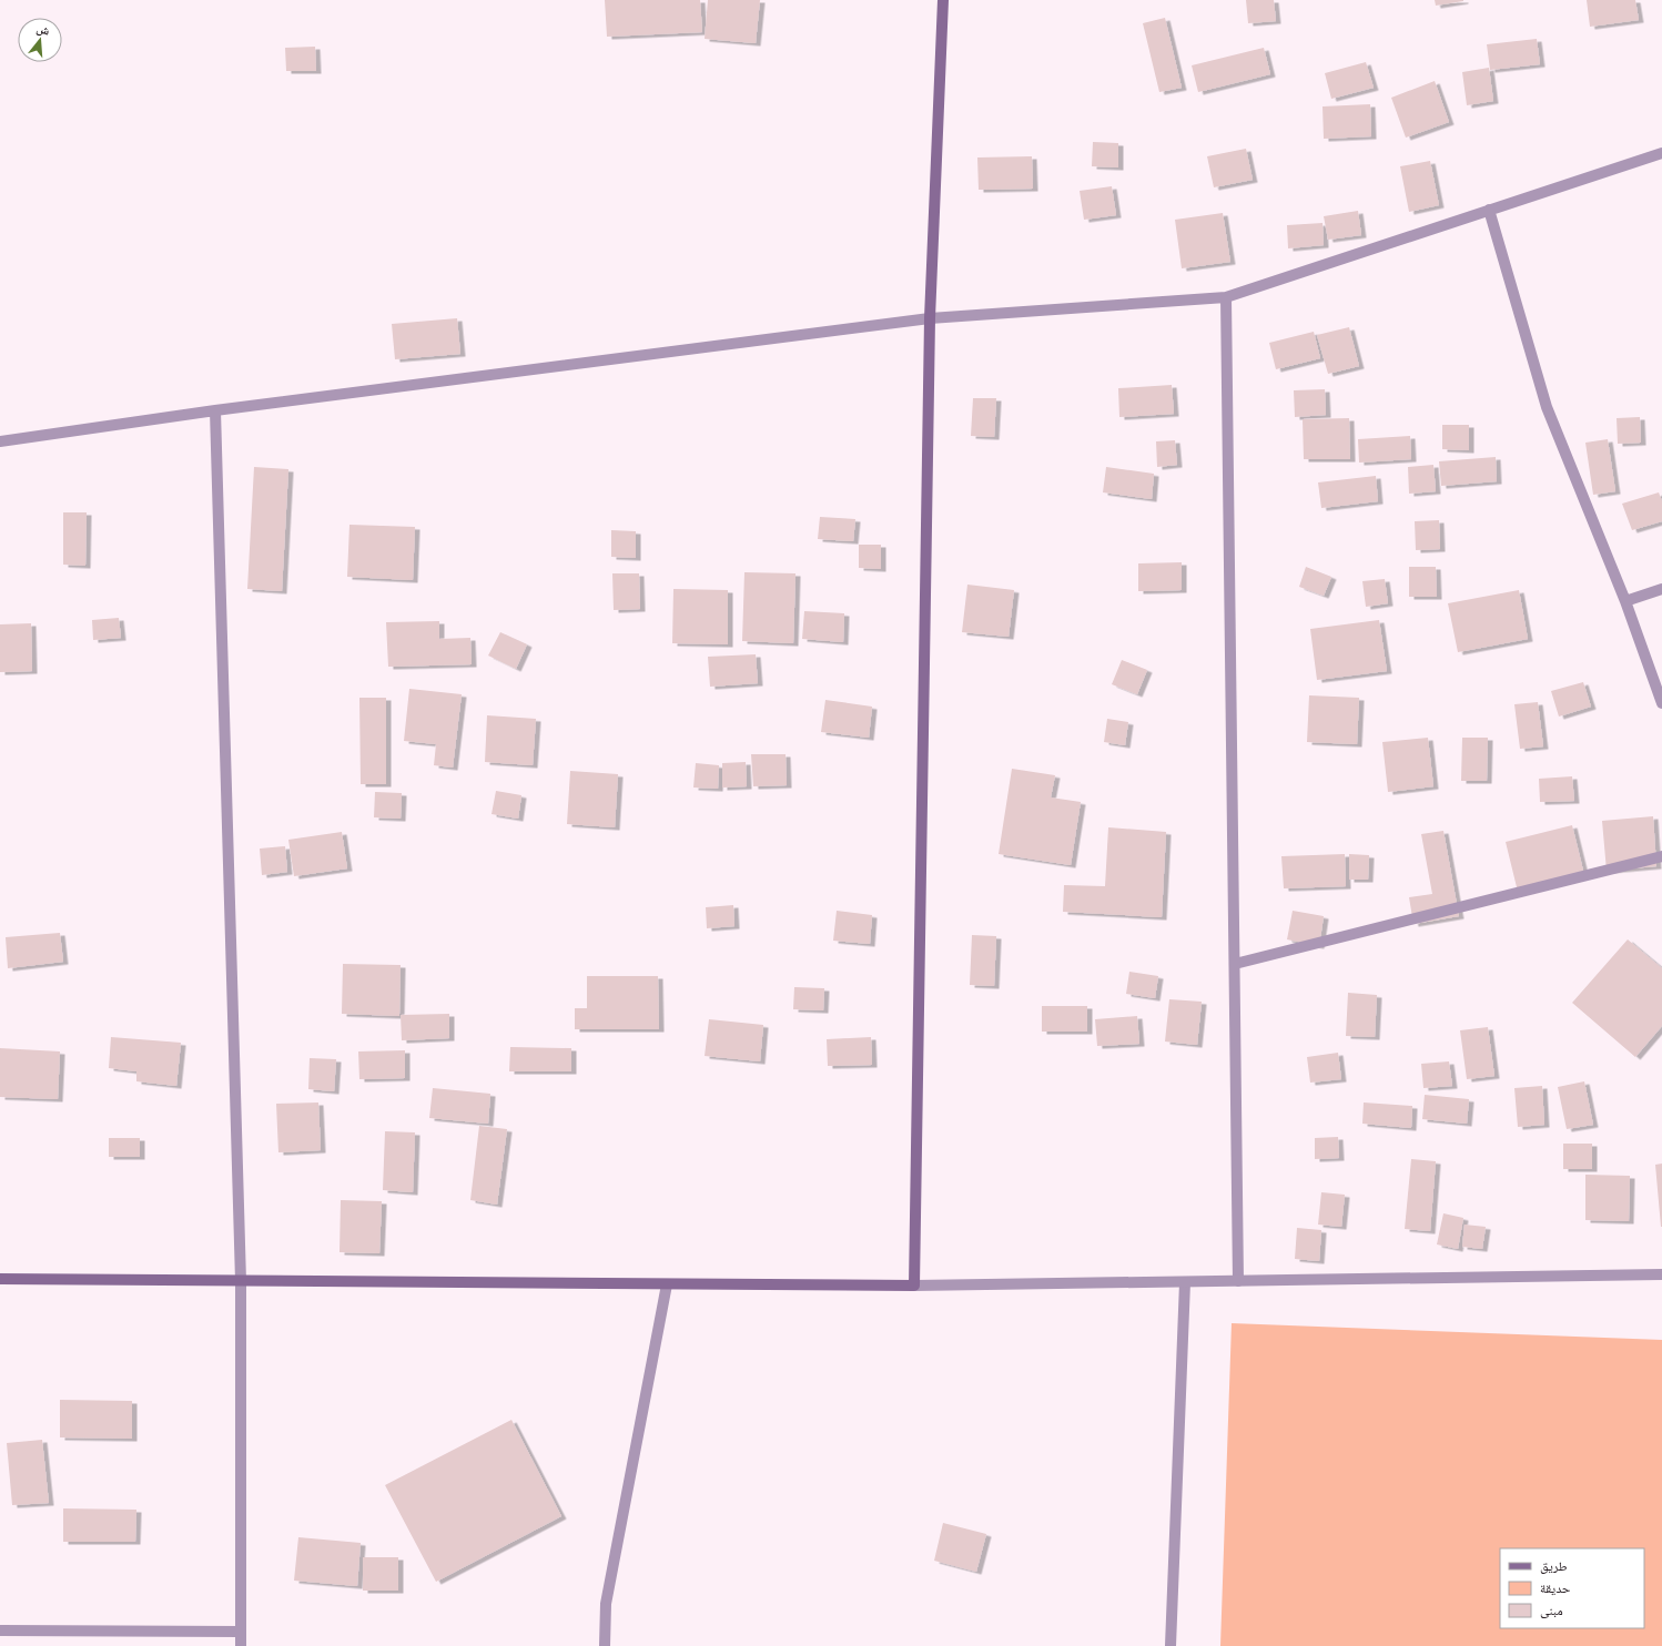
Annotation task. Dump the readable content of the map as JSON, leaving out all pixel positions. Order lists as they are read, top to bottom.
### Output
{
  "legend": ["طريق", "حديقة", "مبنى"],
  "north": "top"
}
